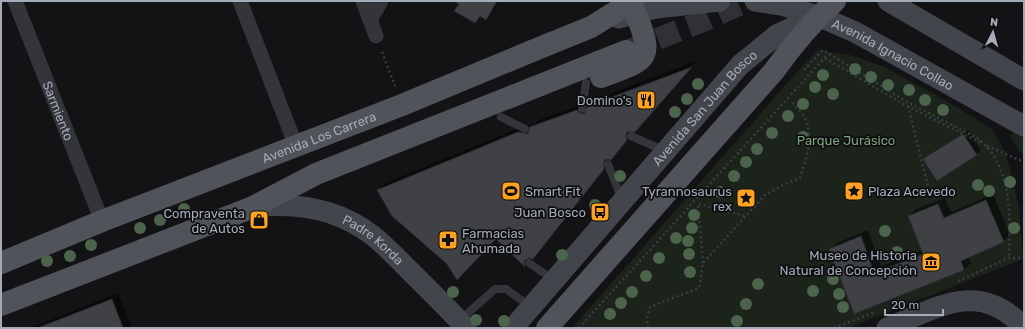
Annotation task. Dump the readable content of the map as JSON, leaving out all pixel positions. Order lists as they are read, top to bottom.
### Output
{
  "streets": {
    "main road": [
      "Avenida Ignacio Collao",
      "Avenida San Juan Bosco",
      "Avenida Los Carrera",
      "Padre Korda"
    ],
    "street": ["Sarmiento"]
  },
  "crossings": [
    ["Avenida Ignacio Collao", "Avenida San Juan Bosco"],
    ["Sarmiento", "Avenida Los Carrera"]
  ],
  "parks": ["Parque Jurásico"],
  "places": {
    "restaurant": ["Domino's"],
    "sports": ["Smart Fit"],
    "place": ["Plaza Acevedo", "Tyrannosaurus rex"],
    "bus stop": ["Juan Bosco"],
    "shop": ["Compraventa de Autos"],
    "pharmacy": ["Farmacias Ahumada"],
    "museum": ["Museo de Historia Natural de Concepción"]
  },
  "scale_bar": "20 m",
  "north": "top"
}
